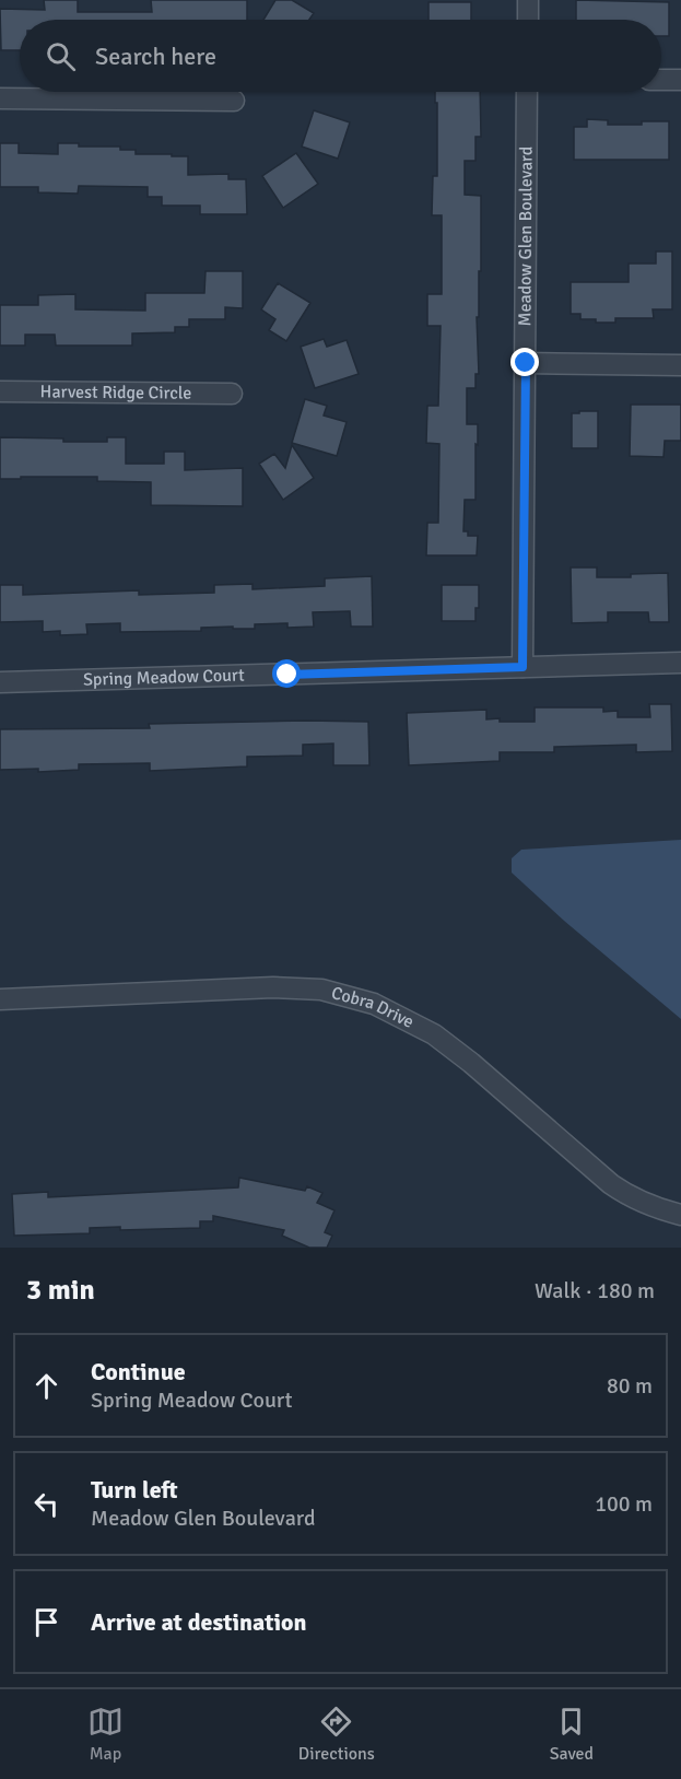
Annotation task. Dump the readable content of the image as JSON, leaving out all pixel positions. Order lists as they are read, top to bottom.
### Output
{
  "streets": {
    "street": [
      "Meadow Glen Boulevard",
      "Harvest Ridge Circle",
      "Spring Meadow Court",
      "Cobra Drive"
    ]
  },
  "crossings": [
    ["Meadow Glen Boulevard", "Spring Meadow Court"]
  ],
  "page": {
    "search": "Search here",
    "heading": ["3 min", "Walk · 180 m"],
    "list": [
      ["Continue", "Spring Meadow Court", "80 m"],
      ["Turn left", "Meadow Glen Boulevard", "100 m"],
      "Arrive at destination"
    ],
    "nav": ["Map", "Directions", "Saved"]
  }
}
